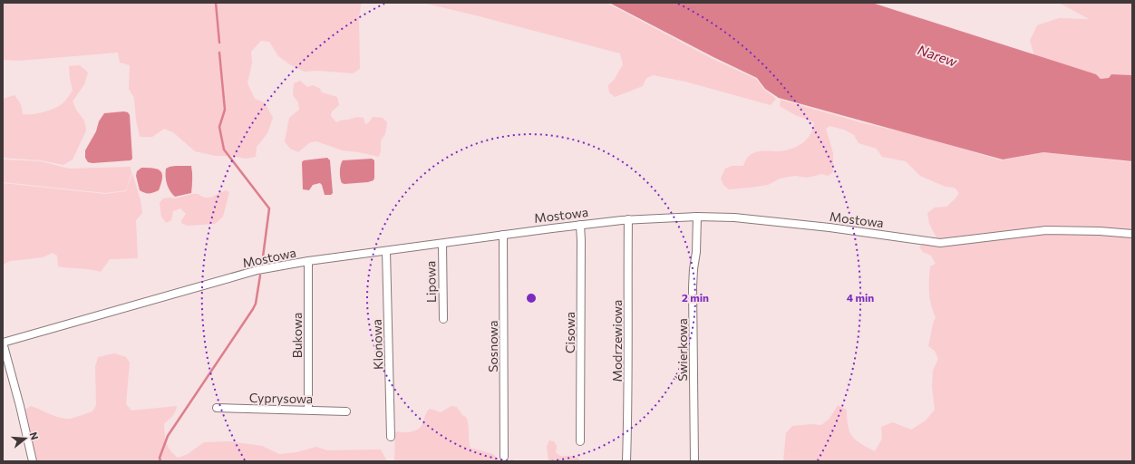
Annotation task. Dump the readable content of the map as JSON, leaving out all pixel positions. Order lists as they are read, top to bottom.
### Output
{
  "streets": {
    "street": [
      "Mostowa",
      "Lipowa",
      "Cisowa",
      "Bukowa",
      "Modrzewiowa",
      "Klonowa",
      "Sosnowa",
      "Świerkowa",
      "Cyprysowa"
    ]
  },
  "crossings": [
    ["Mostowa", "Lipowa"],
    ["Mostowa", "Cisowa"],
    ["Mostowa", "Bukowa"],
    ["Mostowa", "Modrzewiowa"],
    ["Mostowa", "Klonowa"],
    ["Mostowa", "Sosnowa"],
    ["Mostowa", "Świerkowa"],
    ["Bukowa", "Cyprysowa"]
  ],
  "water": ["Narew"],
  "north": "right",
  "rings": ["2 min", "4 min"]
}
